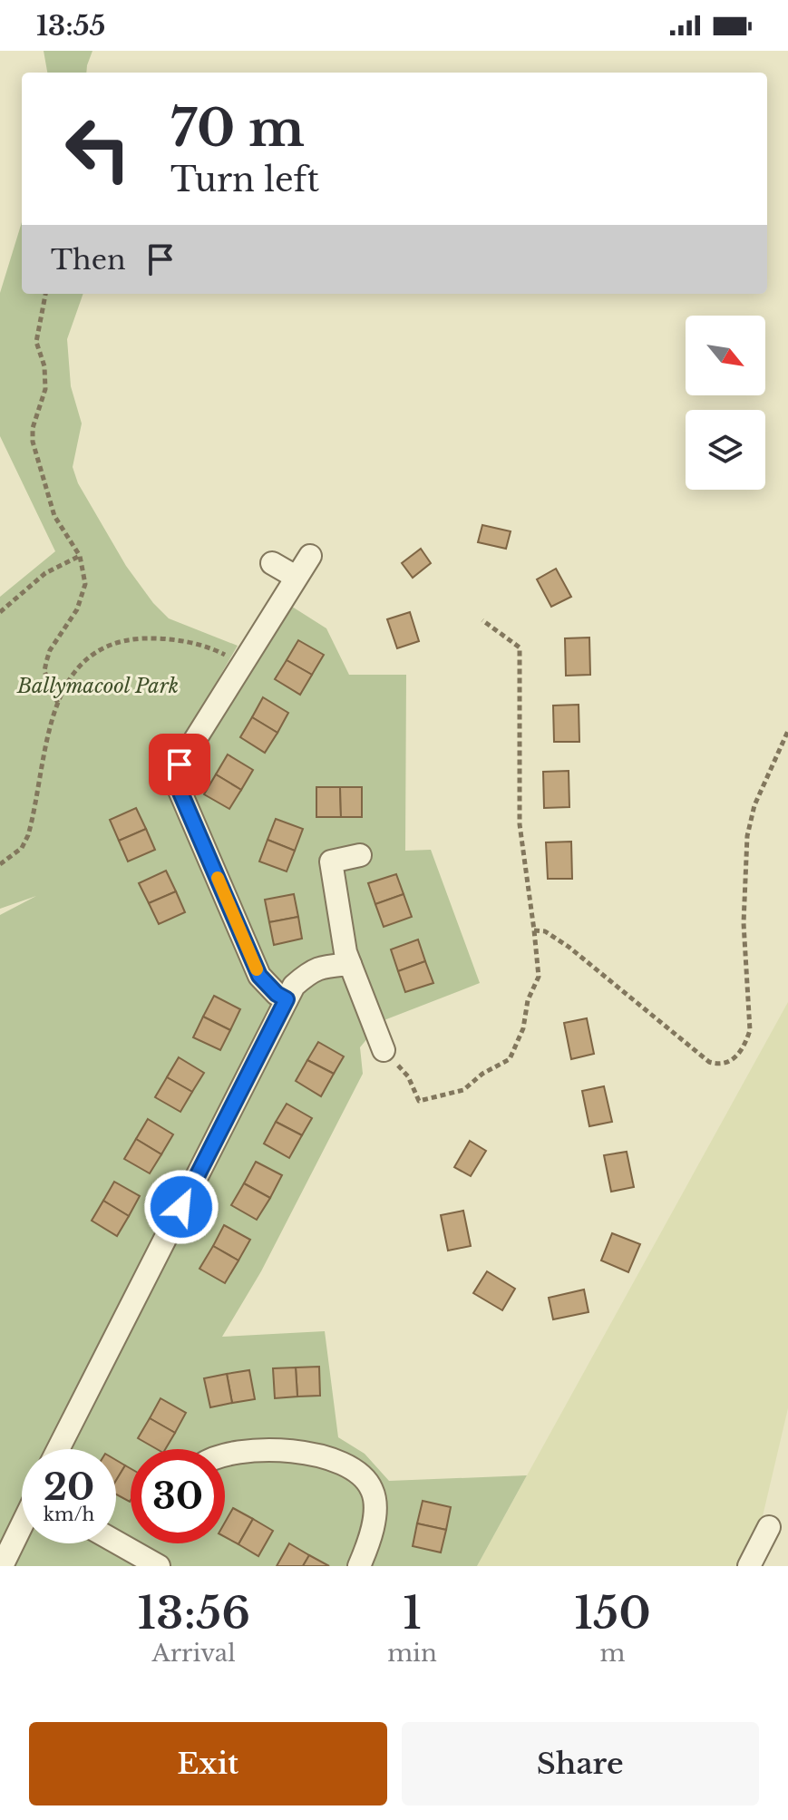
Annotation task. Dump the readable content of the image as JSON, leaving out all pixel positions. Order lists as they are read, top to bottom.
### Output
{
  "parks": ["Ballymacool Park"],
  "north": "bottom right",
  "page": {
    "status": "13:55",
    "turn": ["70 m", "Turn left"],
    "then": "Then",
    "speed": "20 km/h",
    "limit": "30",
    "eta": [
      "13:56",
      "Arrival",
      "1",
      "min",
      "150",
      "m"
    ],
    "buttons": ["Exit", "Share"]
  }
}
